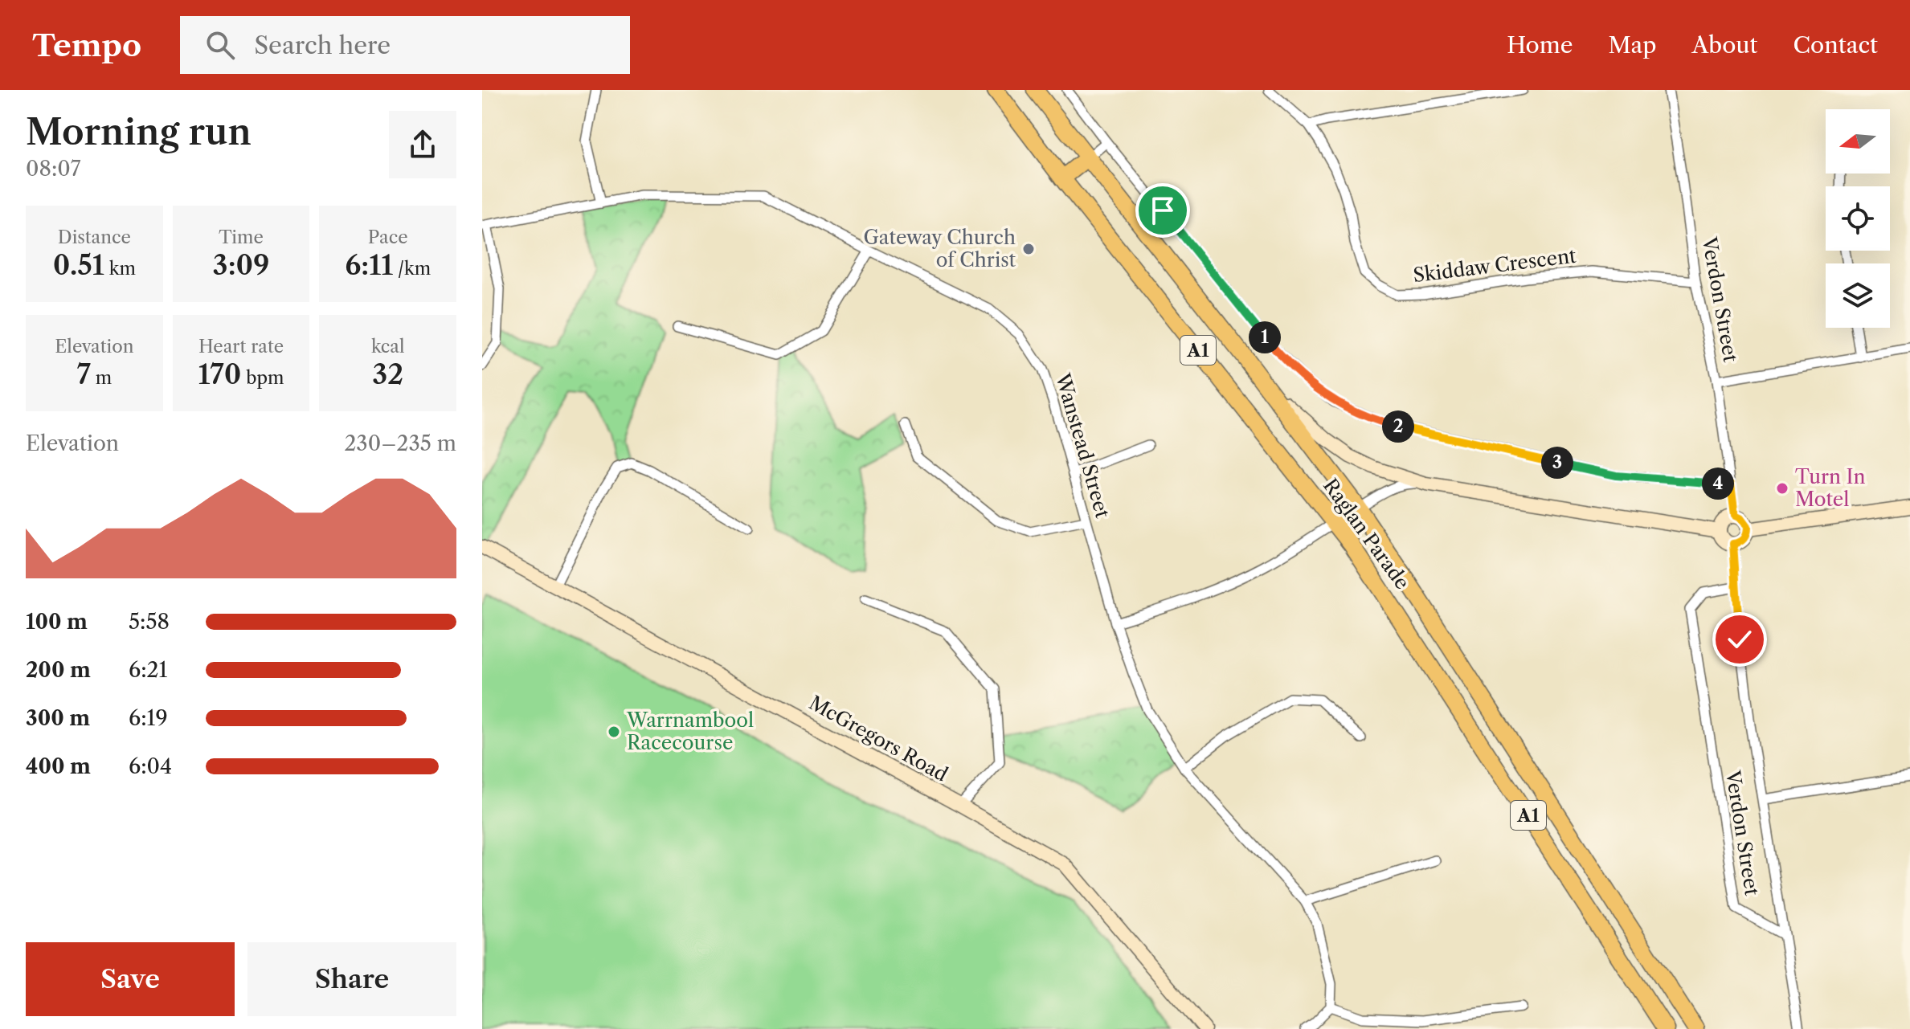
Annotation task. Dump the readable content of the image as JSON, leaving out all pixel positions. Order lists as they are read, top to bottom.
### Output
{
  "streets": {
    "highway": ["A1", "Raglan Parade"],
    "street": [
      "Skiddaw Crescent",
      "Verdon Street",
      "Wanstead Street",
      "McGregors Road"
    ]
  },
  "crossings": [
    ["Skiddaw Crescent", "Verdon Street"]
  ],
  "places": ["Gateway Church of Christ", "Turn In Motel", "Warrnambool Racecourse"],
  "north": "left",
  "page": {
    "header": "Tempo",
    "search": "Search here",
    "nav": [
      "Home",
      "Map",
      "About",
      "Contact"
    ],
    "heading": ["Morning run", "08:07"],
    "stats": [
      ["Distance", "0.51 km"],
      ["Time", "3:09"],
      ["Pace", "6:11 /km"],
      ["Elevation", "7 m"],
      ["Heart rate", "170 bpm"],
      ["kcal", "32"]
    ],
    "pins": [
      "1",
      "2",
      "3",
      "4"
    ],
    "chart": ["Elevation", "230–235 m"],
    "list": [
      {
        "name": "100 m",
        "note": "5:58"
      },
      {
        "name": "200 m",
        "note": "6:21"
      },
      {
        "name": "300 m",
        "note": "6:19"
      },
      {
        "name": "400 m",
        "note": "6:04"
      }
    ],
    "buttons": ["Save", "Share"]
  }
}
